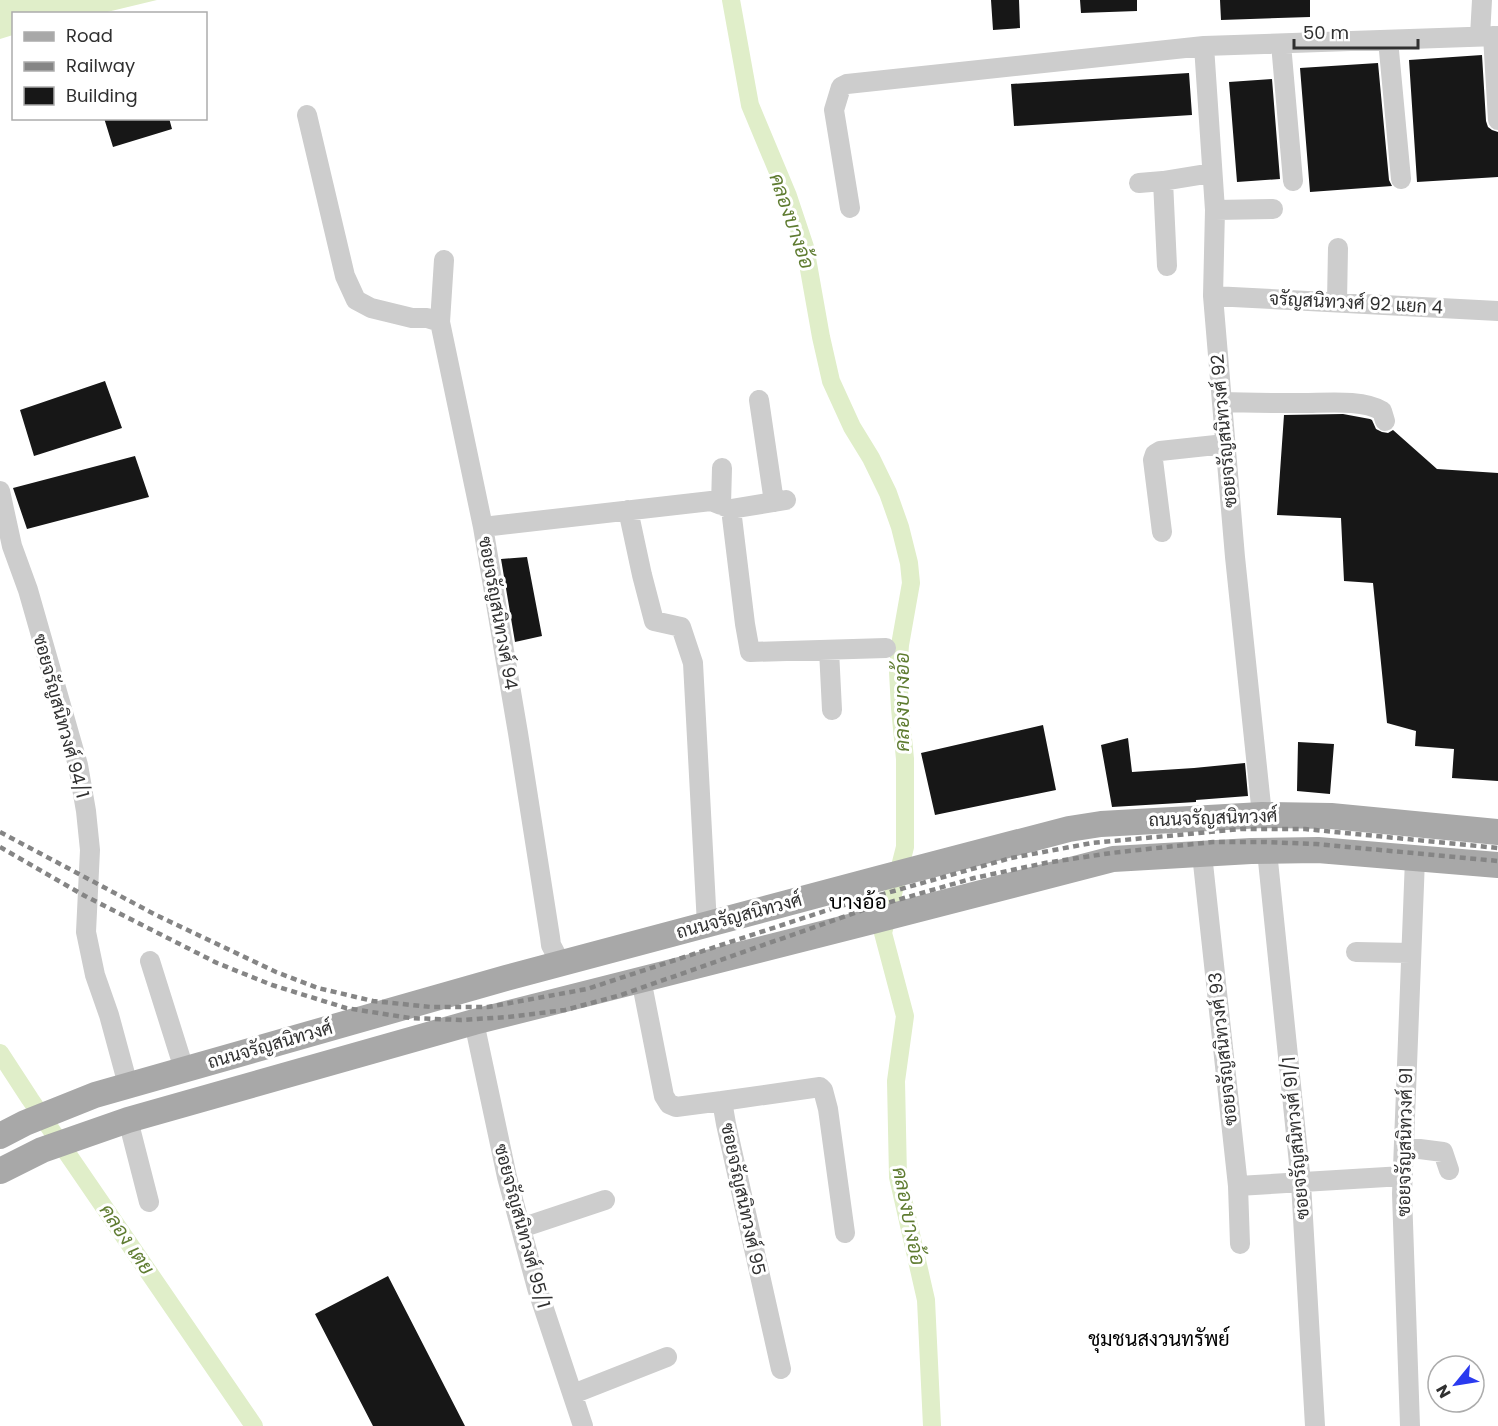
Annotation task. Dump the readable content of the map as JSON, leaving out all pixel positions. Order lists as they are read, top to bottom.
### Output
{
  "streets": {
    "main road": ["ถนนจรัญสนิทวงศ์"],
    "street": [
      "จรัญสนิทวงศ์ 92 แยก 4",
      "ซอยจรัญสนิทวงศ์ 92",
      "ซอยจรัญสนิทวงศ์ 94",
      "ซอยจรัญสนิทวงศ์ 94/1",
      "ซอยจรัญสนิทวงศ์ 93",
      "ซอยจรัญสนิทวงศ์ 91/1",
      "ซอยจรัญสนิทวงศ์ 91",
      "ซอยจรัญสนิทวงศ์ 95",
      "ซอยจรัญสนิทวงศ์ 95/1"
    ]
  },
  "crossings": [
    ["จรัญสนิทวงศ์ 92 แยก 4", "ซอยจรัญสนิทวงศ์ 92"],
    ["ซอยจรัญสนิทวงศ์ 92", "ถนนจรัญสนิทวงศ์"],
    ["ซอยจรัญสนิทวงศ์ 94", "ถนนจรัญสนิทวงศ์"],
    ["ซอยจรัญสนิทวงศ์ 94/1", "ถนนจรัญสนิทวงศ์"],
    ["ถนนจรัญสนิทวงศ์", "ซอยจรัญสนิทวงศ์ 93"],
    ["ถนนจรัญสนิทวงศ์", "ซอยจรัญสนิทวงศ์ 91/1"],
    ["ถนนจรัญสนิทวงศ์", "ซอยจรัญสนิทวงศ์ 91"],
    ["ถนนจรัญสนิทวงศ์", "ซอยจรัญสนิทวงศ์ 95"],
    ["ถนนจรัญสนิทวงศ์", "ซอยจรัญสนิทวงศ์ 95/1"]
  ],
  "districts": ["บางอ้อ", "ชุมชนสงวนทรัพย์"],
  "water": ["คลองบางอ้อ", "คลอง เตย"],
  "legend": ["Road", "Railway", "Building"],
  "scale_bar": "50 m",
  "north": "bottom left"
}
